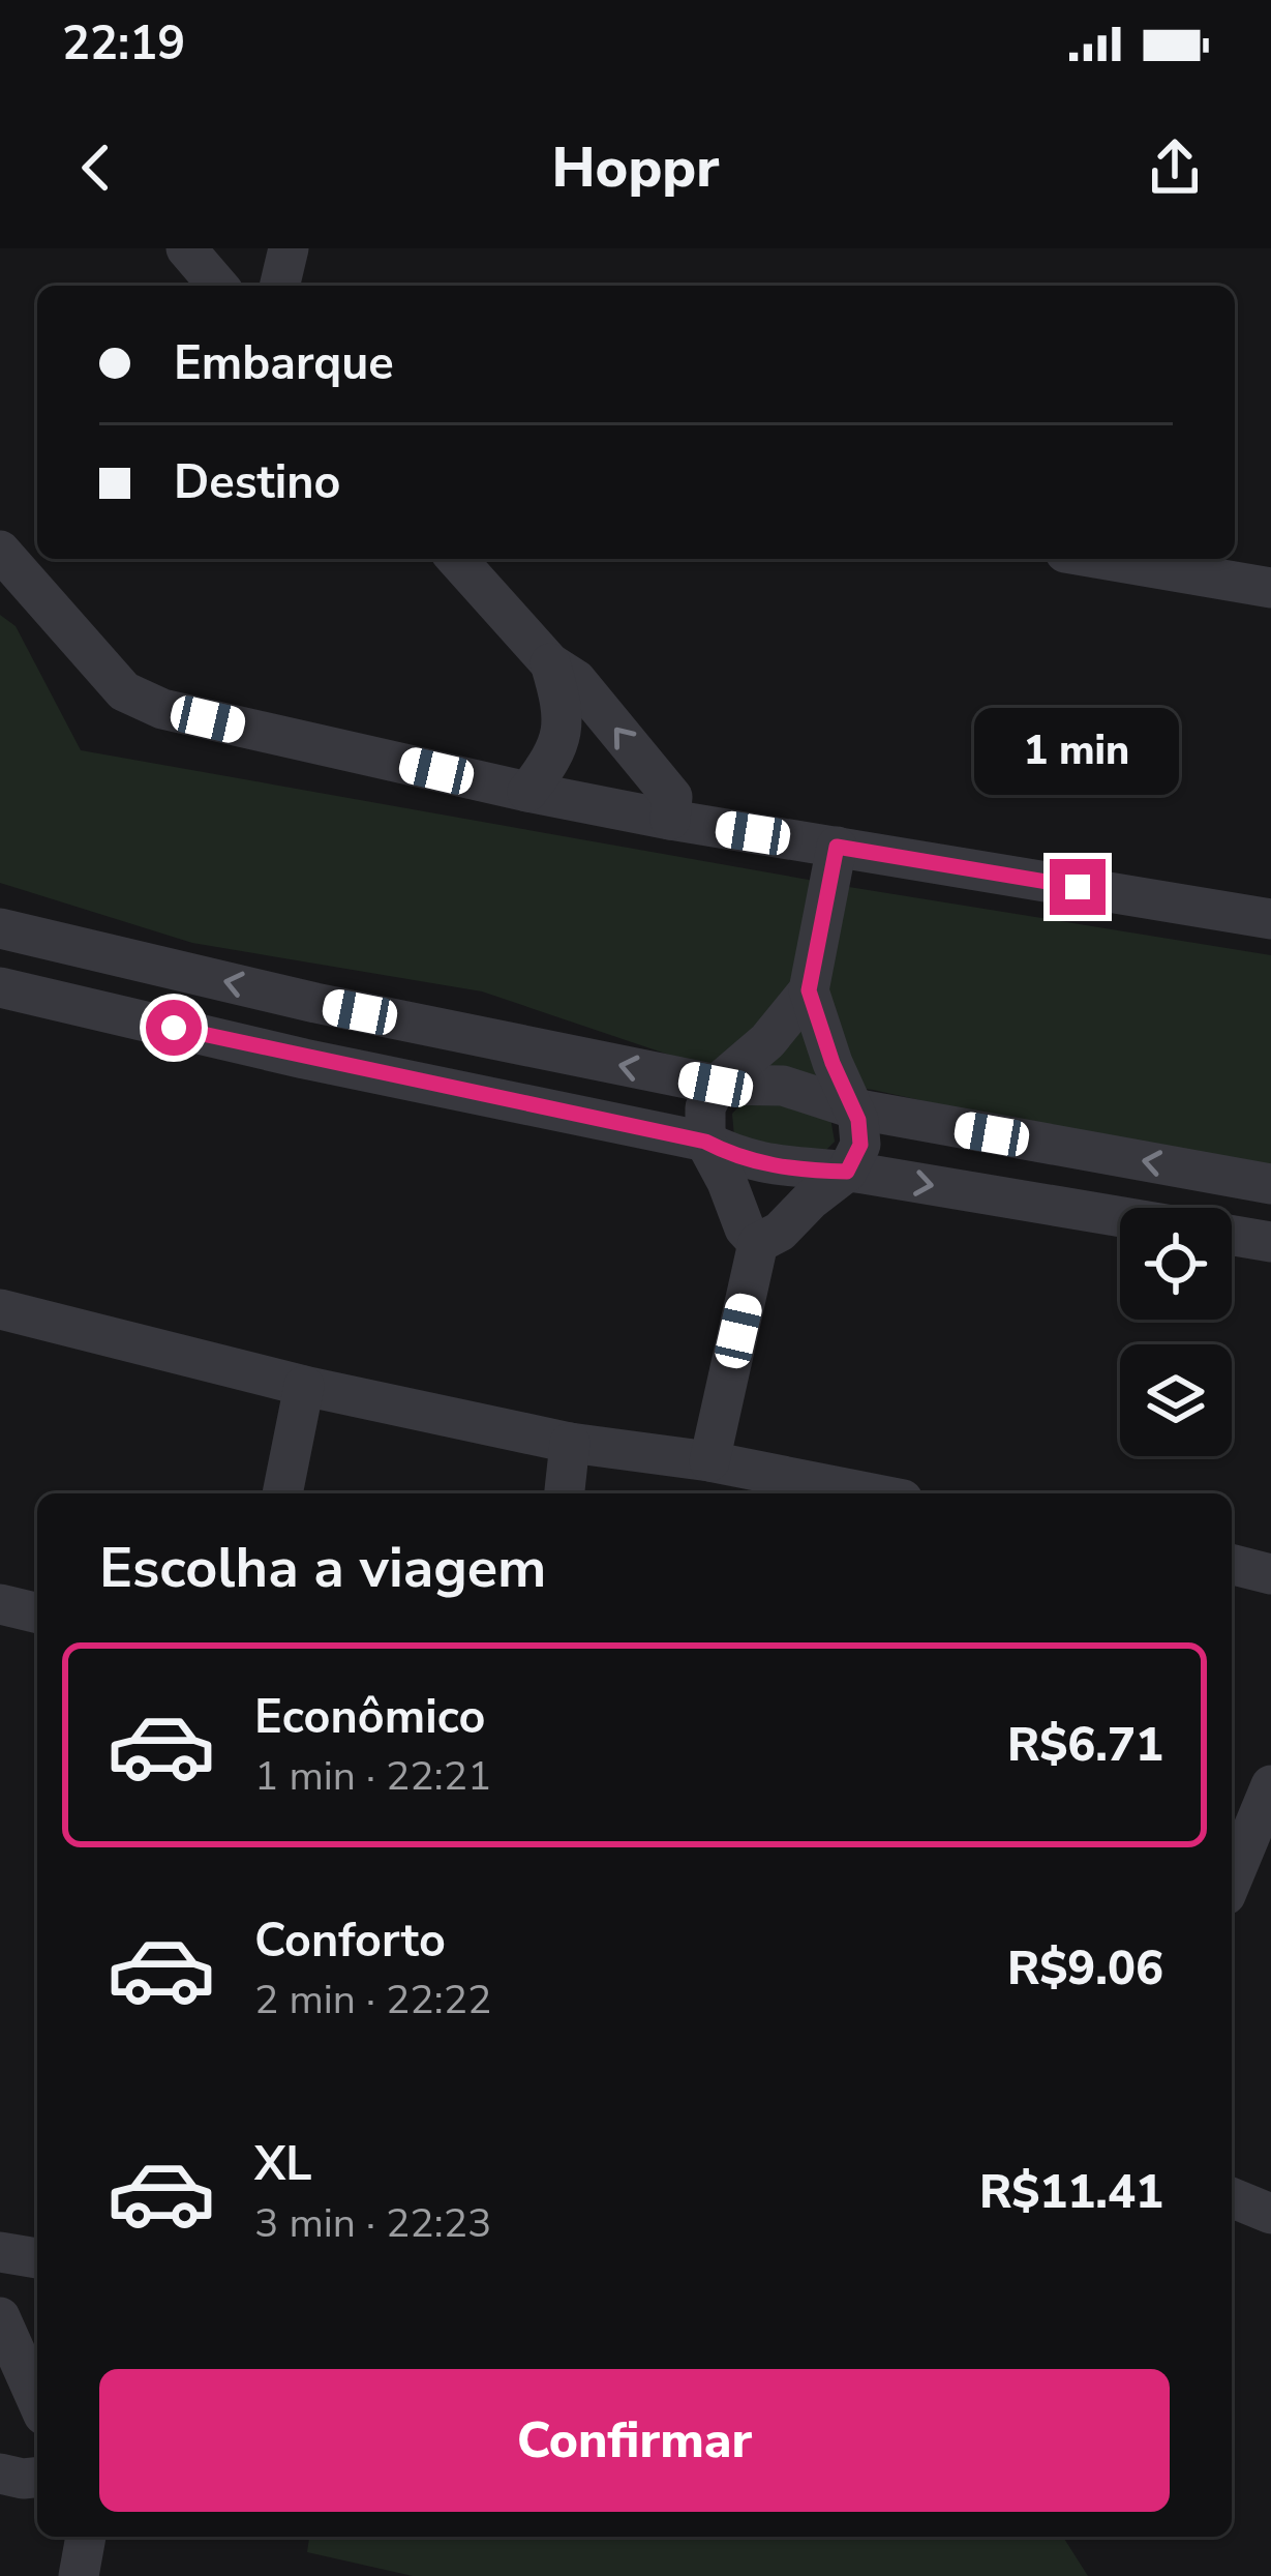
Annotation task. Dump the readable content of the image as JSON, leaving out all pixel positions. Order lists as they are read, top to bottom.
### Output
{
  "page": {
    "status": "22:19",
    "header": "Hoppr",
    "banner": ["Embarque", "Destino"],
    "bubble": "1 min",
    "heading": "Escolha a viagem",
    "list": [
      {
        "name": "Econômico",
        "note": "1 min · 22:21",
        "value": "R$6.71"
      },
      {
        "name": "Conforto",
        "note": "2 min · 22:22",
        "value": "R$9.06"
      },
      {
        "name": "XL",
        "note": "3 min · 22:23",
        "value": "R$11.41"
      }
    ],
    "buttons": "Confirmar"
  }
}
